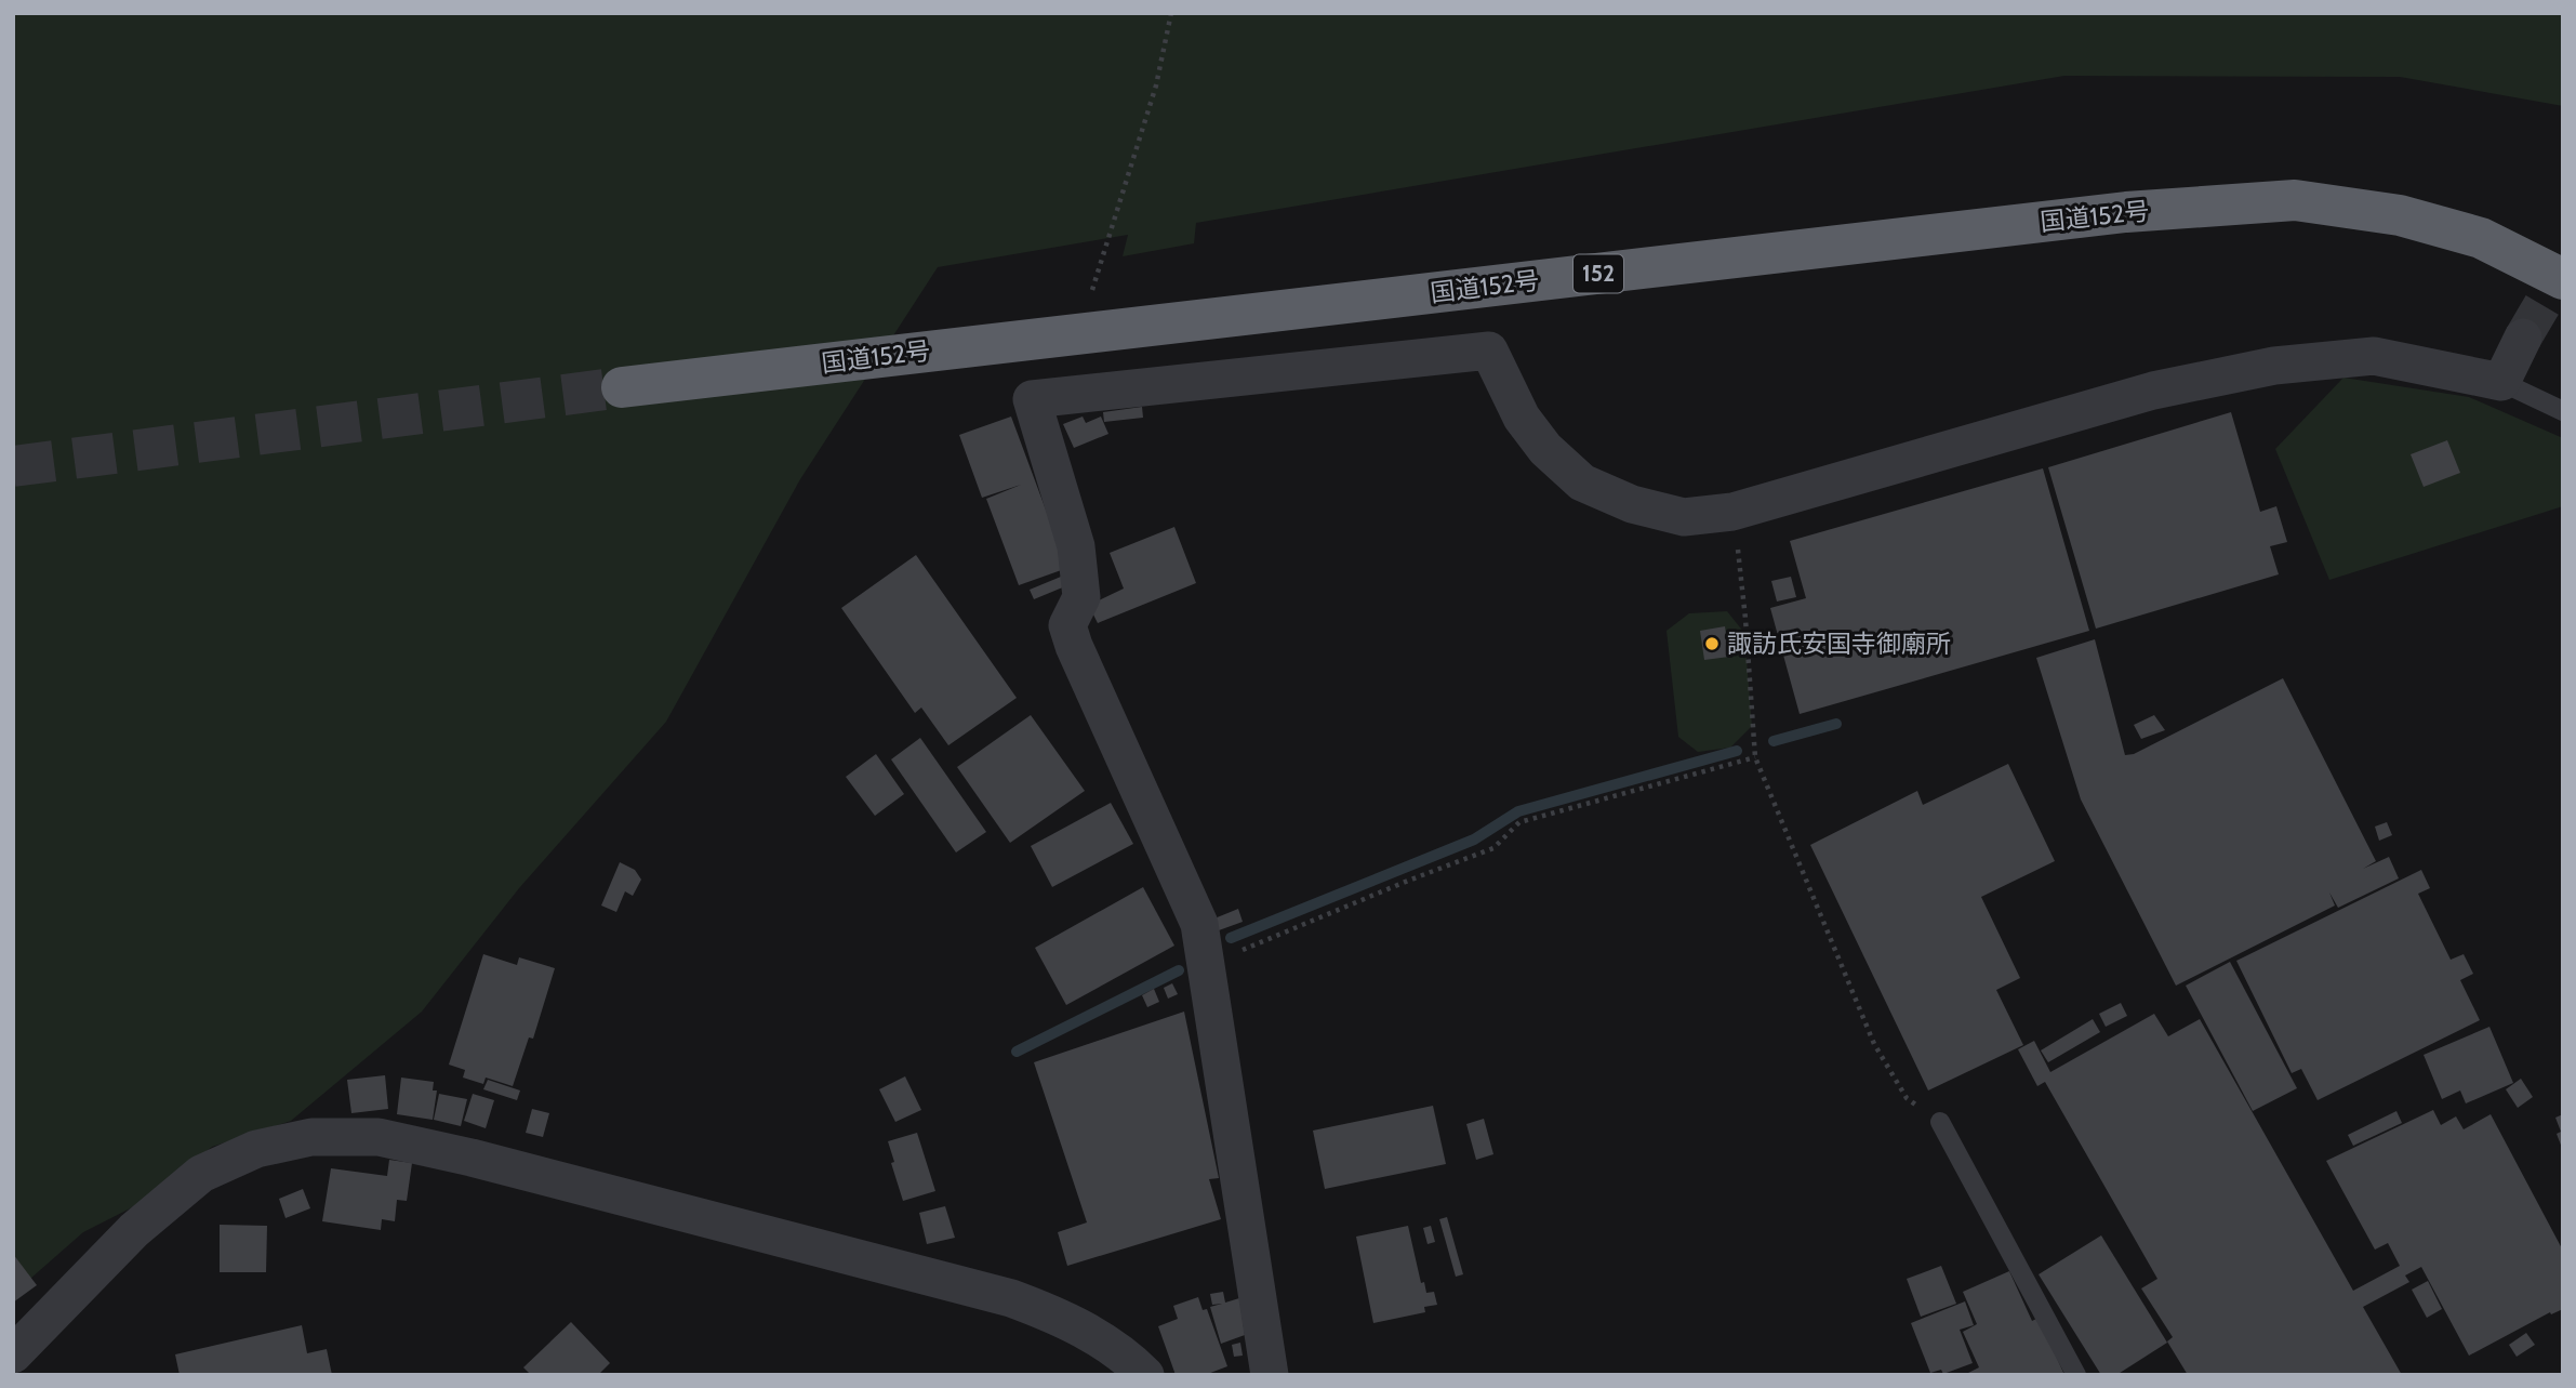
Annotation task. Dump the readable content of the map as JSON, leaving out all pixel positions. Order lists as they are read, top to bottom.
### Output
{
  "streets": {
    "highway": ["国道152号", "152"]
  },
  "places": ["諏訪氏安国寺御廟所"]
}
